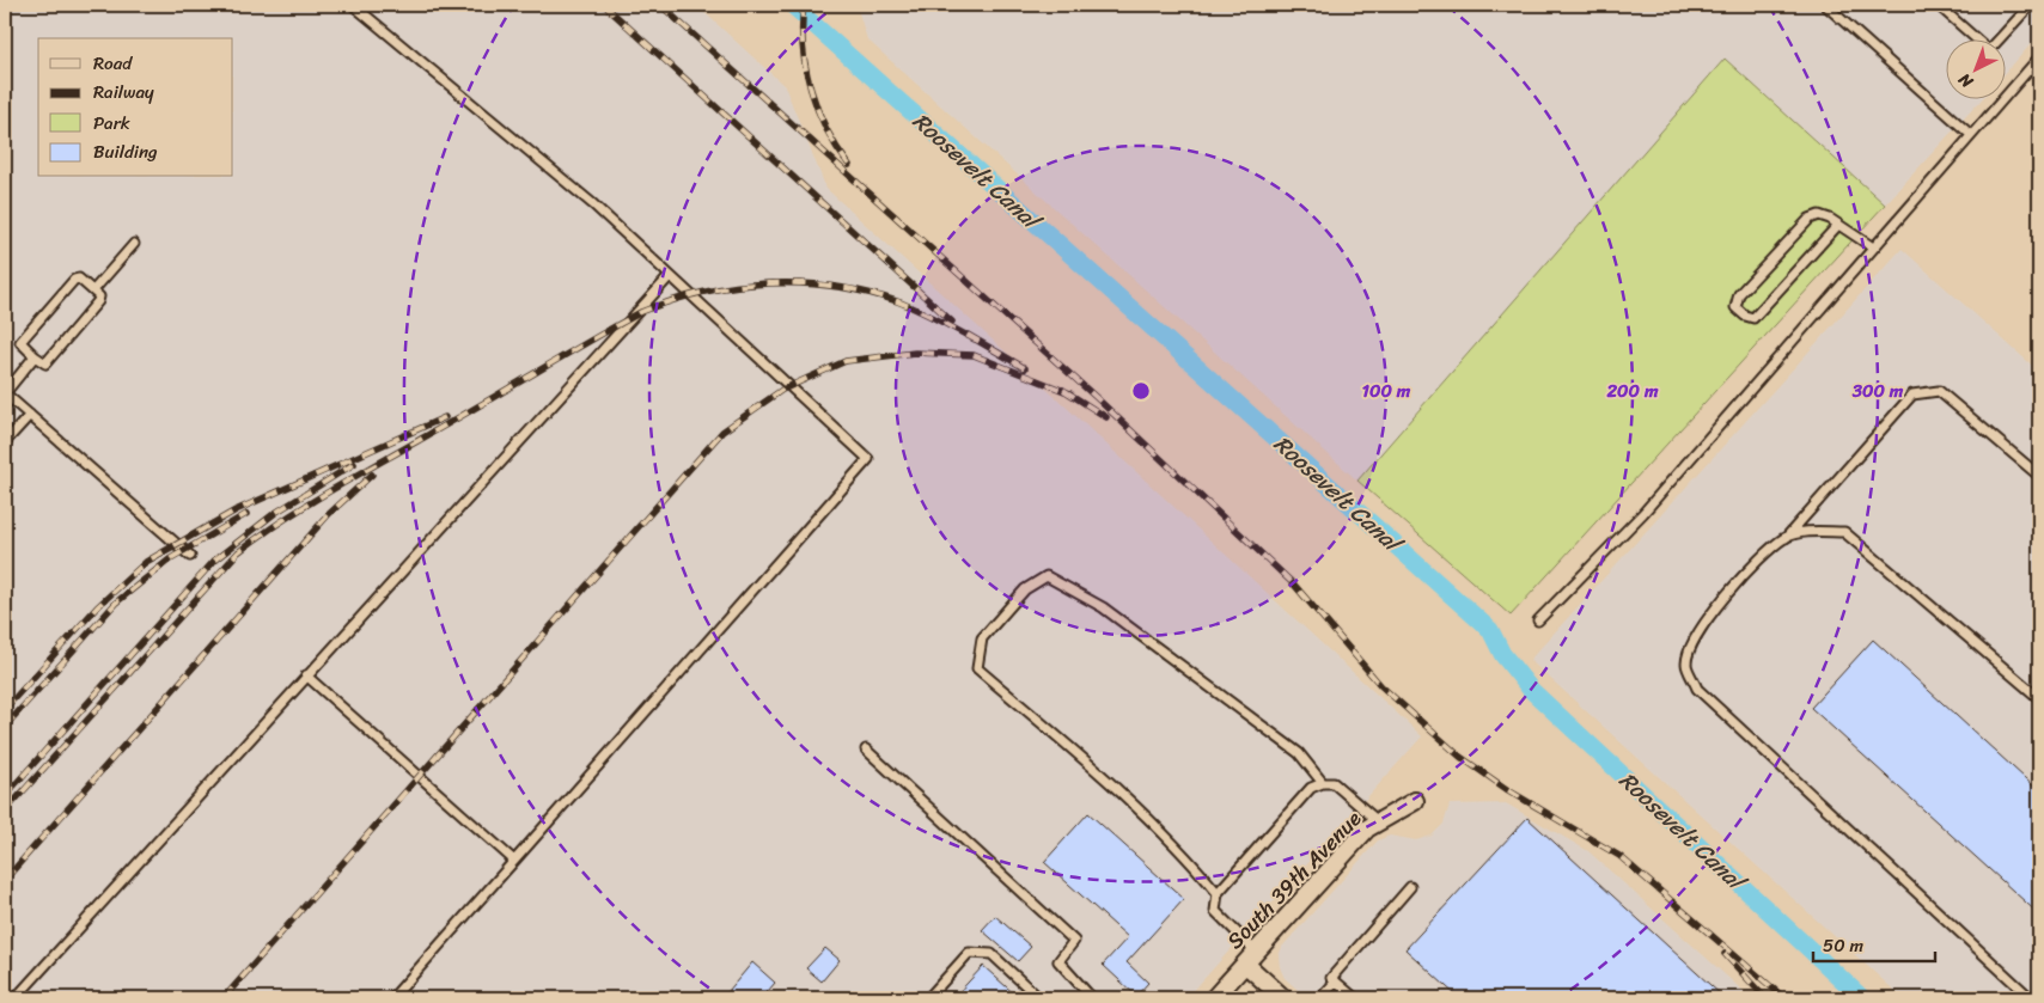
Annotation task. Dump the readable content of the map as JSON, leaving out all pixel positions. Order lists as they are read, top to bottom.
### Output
{
  "streets": {
    "street": ["South 39th Avenue"]
  },
  "water": ["Roosevelt Canal"],
  "legend": [
    "Road",
    "Railway",
    "Park",
    "Building"
  ],
  "scale_bar": "50 m",
  "north": "bottom left",
  "rings": ["100 m", "200 m", "300 m"]
}
